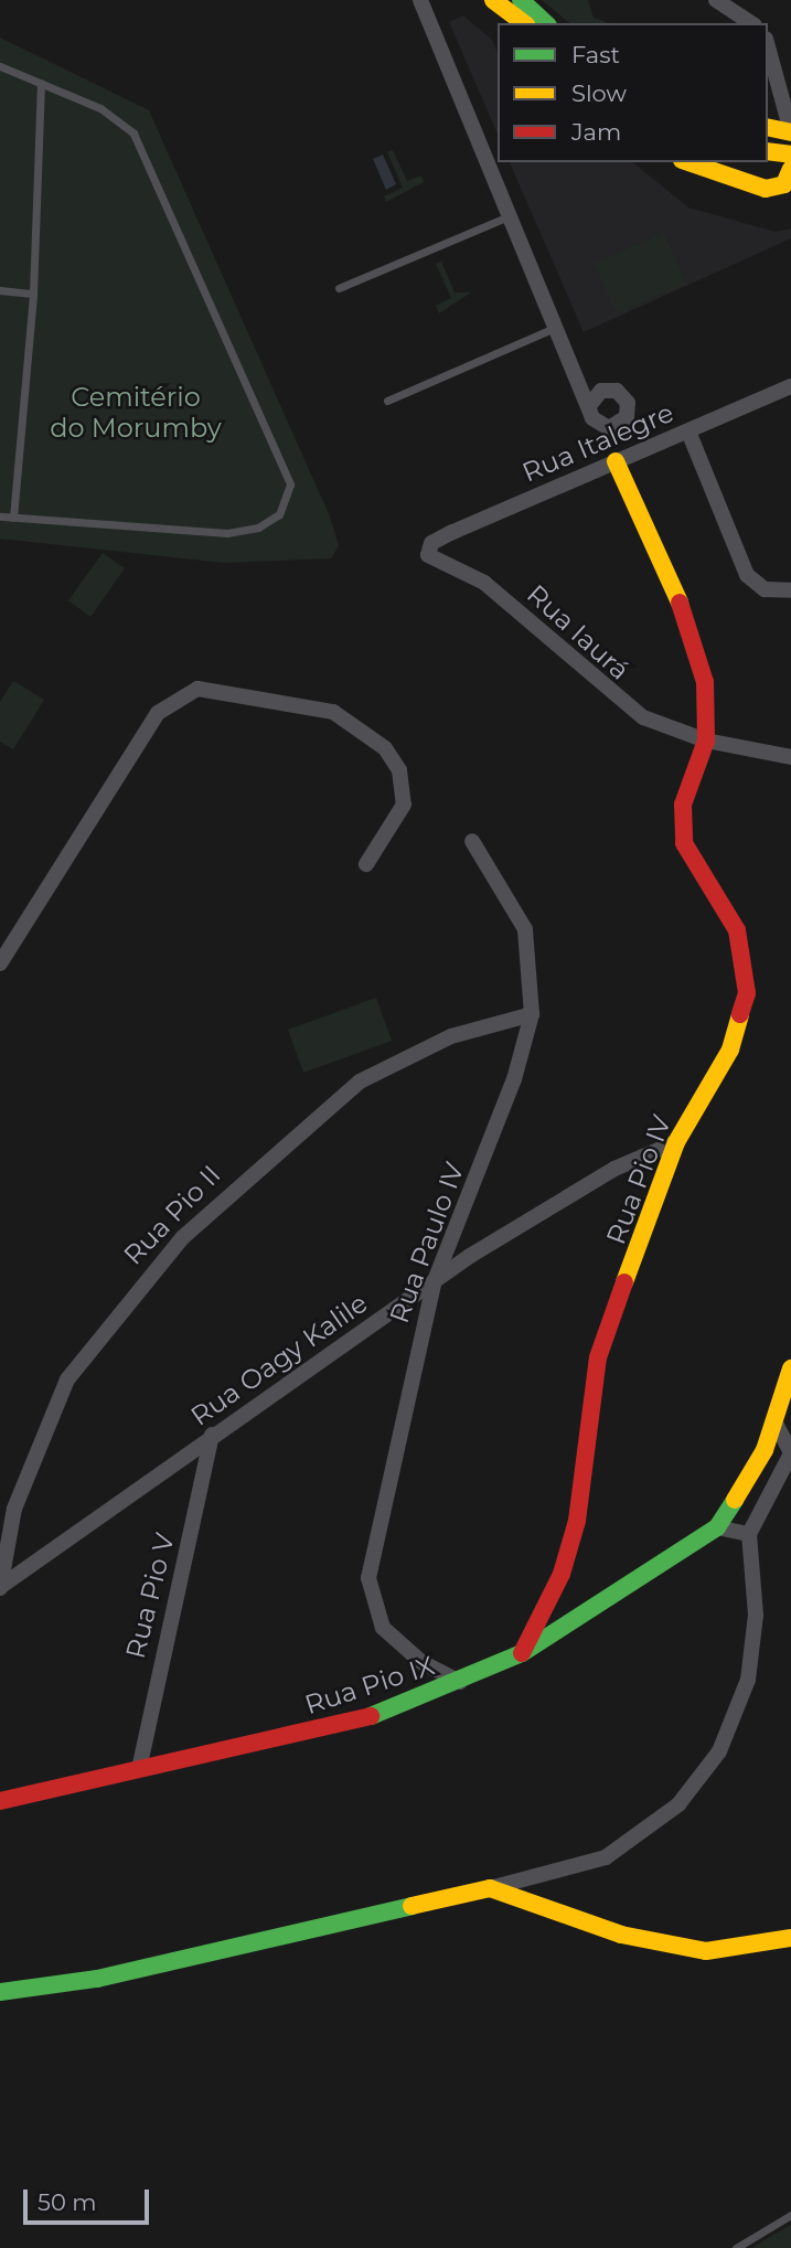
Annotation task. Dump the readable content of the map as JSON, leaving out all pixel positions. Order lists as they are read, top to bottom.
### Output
{
  "streets": {
    "street": [
      "Rua Italegre",
      "Rua Iaurá",
      "Rua Pio IV",
      "Rua Pio II",
      "Rua Paulo IV",
      "Rua Oagy Kalile",
      "Rua Pio V",
      "Rua Pio IX"
    ]
  },
  "crossings": [
    ["Rua Italegre", "Rua Iaurá"],
    ["Rua Iaurá", "Rua Pio IV"],
    ["Rua Pio IV", "Rua Oagy Kalile"],
    ["Rua Pio IV", "Rua Pio IX"],
    ["Rua Pio II", "Rua Paulo IV"],
    ["Rua Pio II", "Rua Oagy Kalile"],
    ["Rua Paulo IV", "Rua Oagy Kalile"],
    ["Rua Paulo IV", "Rua Pio IX"],
    ["Rua Oagy Kalile", "Rua Pio V"],
    ["Rua Pio V", "Rua Pio IX"]
  ],
  "parks": ["Cemitério do Morumby"],
  "legend": ["Fast", "Slow", "Jam"],
  "scale_bar": "50 m"
}
